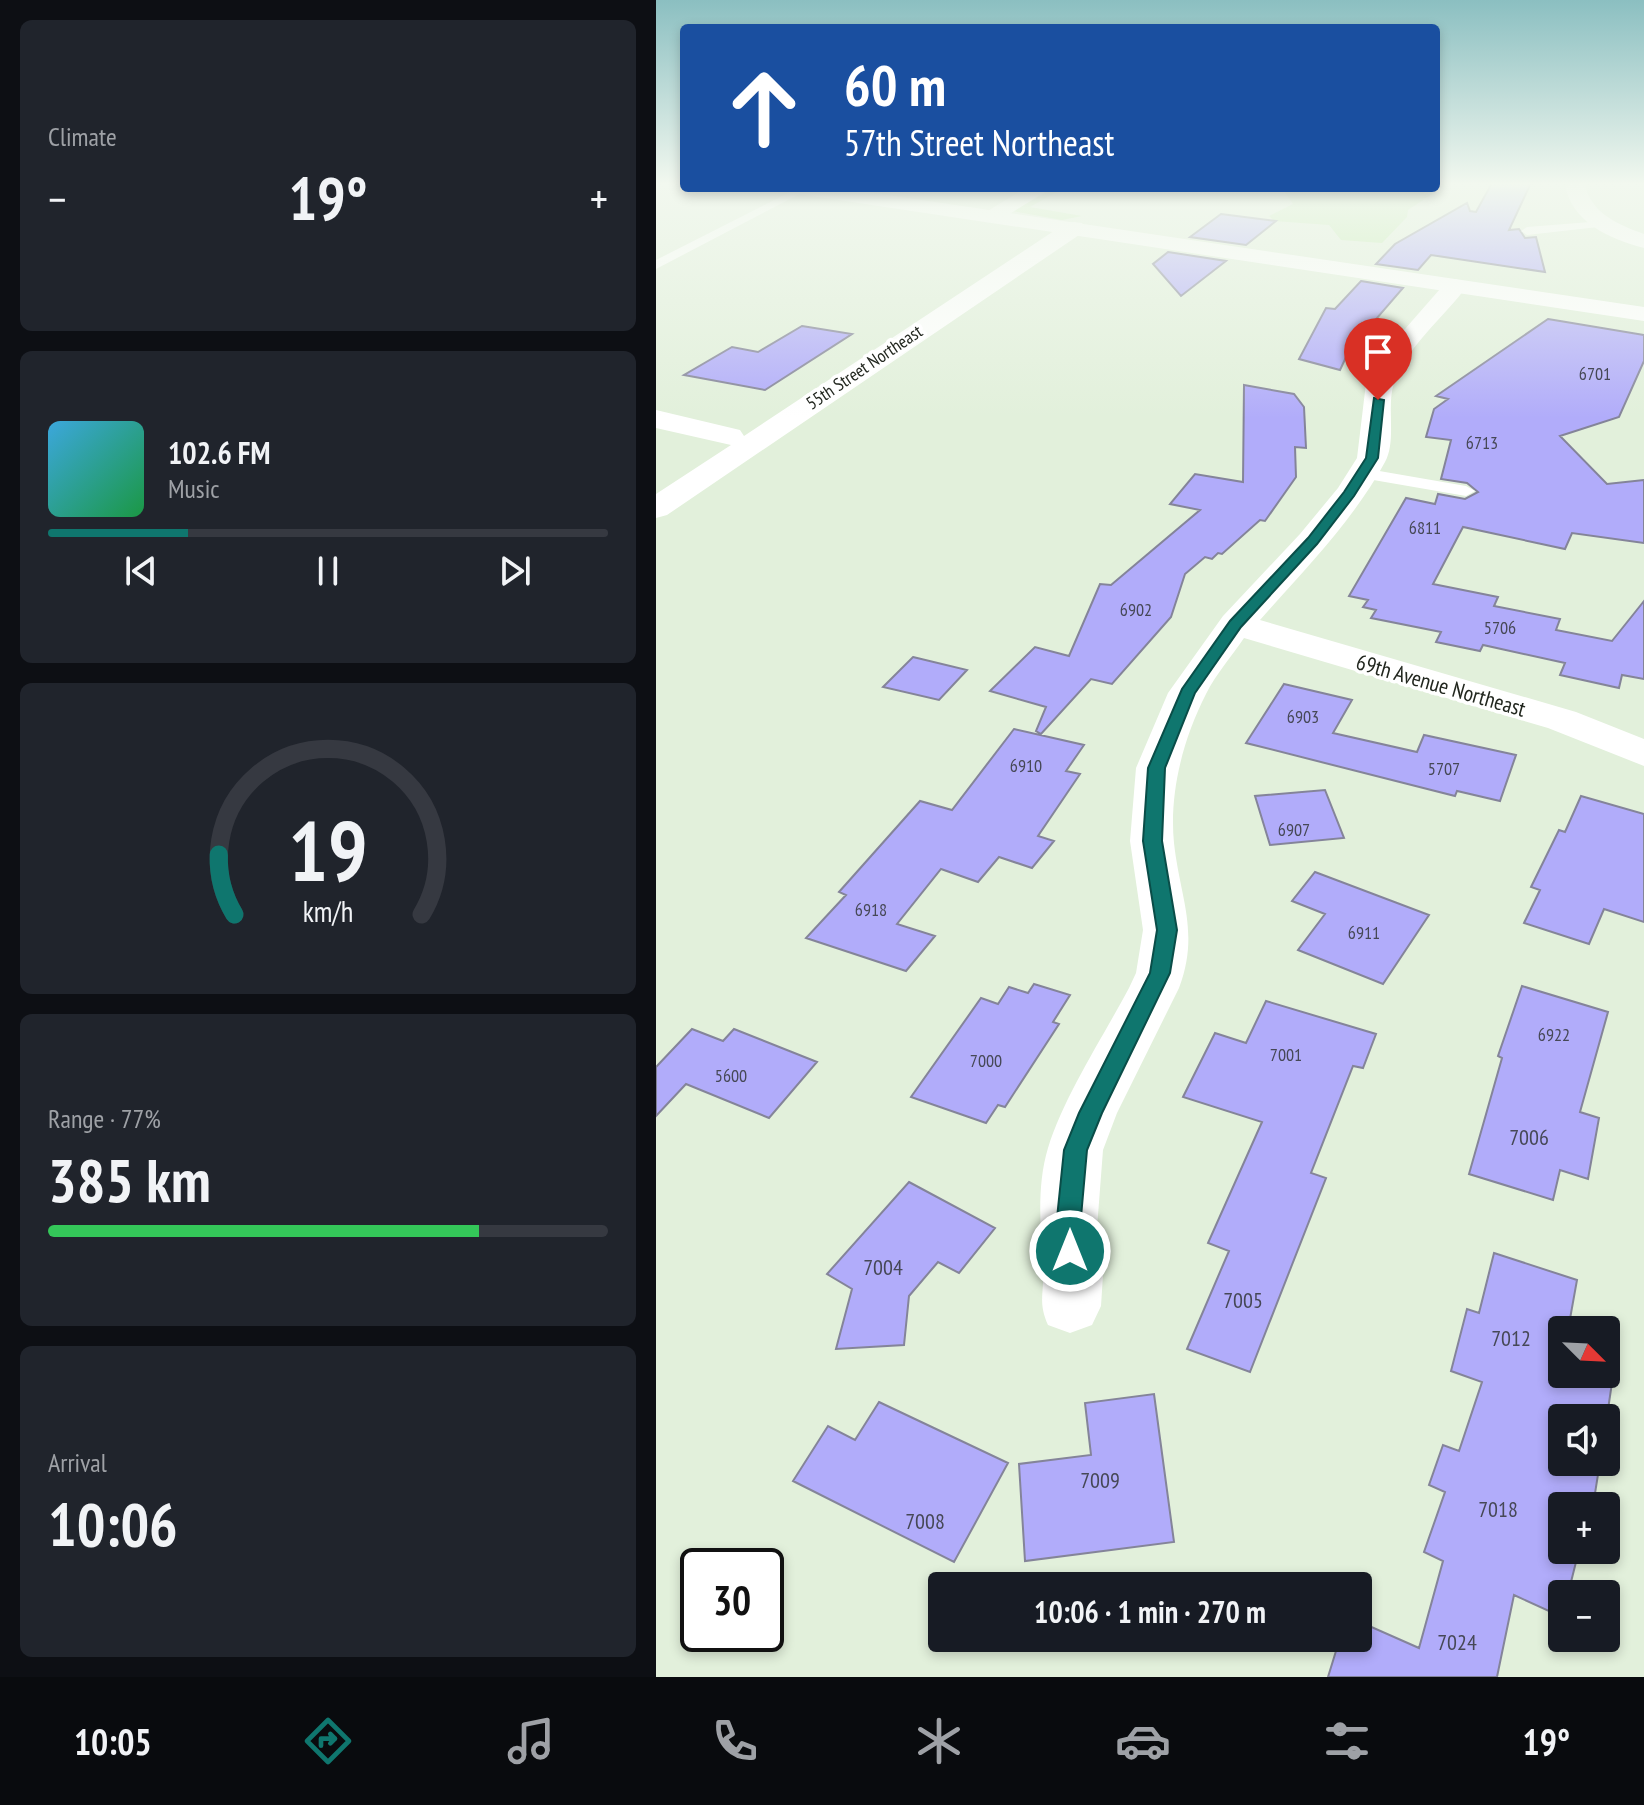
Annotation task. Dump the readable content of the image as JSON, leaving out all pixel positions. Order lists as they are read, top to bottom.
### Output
{
  "streets": {
    "street": ["55th Street Northeast", "69th Avenue Northeast"]
  },
  "house_numbers": [
    "6701",
    "6713",
    "6811",
    "6902",
    "5706",
    "6903",
    "6910",
    "5707",
    "6907",
    "6918",
    "6911",
    "6922",
    "7001",
    "7000",
    "5600",
    "7006",
    "7004",
    "7005",
    "7012",
    "7009",
    "7018",
    "7008",
    "7024"
  ],
  "north": "bottom right",
  "page": {
    "tile": [
      "Climate",
      ["Range · 77%", "385 km"],
      ["Arrival", "10:06"]
    ],
    "turn": ["60 m", "57th Street Northeast"],
    "heat": ["−", "19°", "+"],
    "song": ["102.6 FM", "Music"],
    "map_buttons": ["+", "−"],
    "limit": "30",
    "trip": "10:06 · 1 min · 270 m",
    "tabs": ["10:05", "19°"],
    "gauge": ["19", "km/h"]
  }
}
